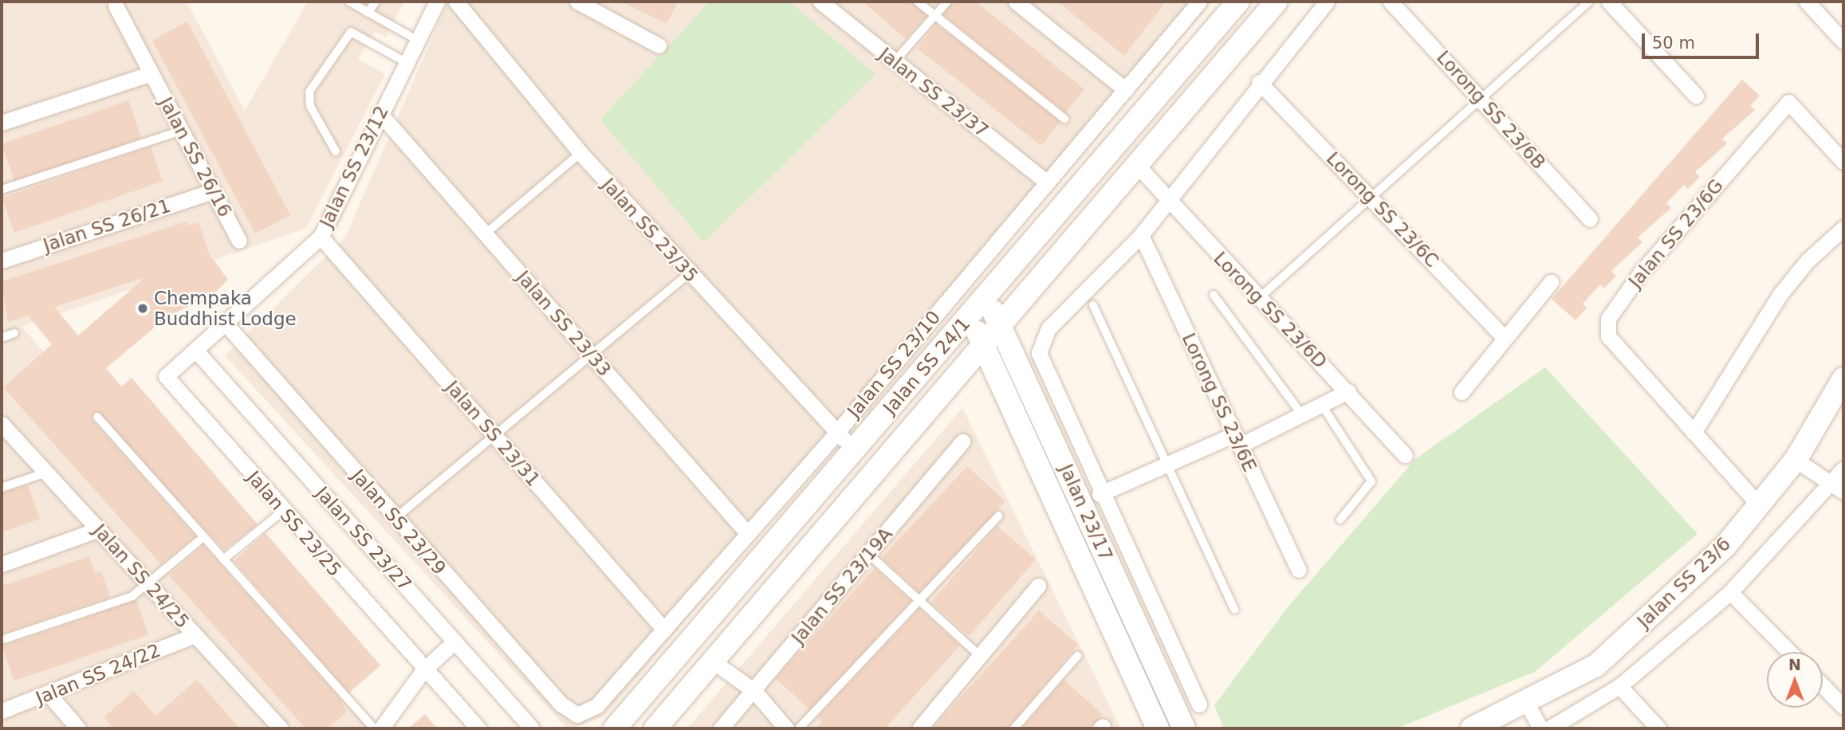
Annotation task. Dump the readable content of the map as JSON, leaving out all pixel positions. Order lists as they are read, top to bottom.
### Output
{
  "streets": {
    "main road": ["Jalan SS 24/1", "Jalan 23/17", "Jalan SS 23/6"],
    "street": [
      "Jalan SS 23/37",
      "Lorong SS 23/6B",
      "Jalan SS 26/16",
      "Jalan SS 23/12",
      "Lorong SS 23/6C",
      "Jalan SS 26/21",
      "Jalan SS 23/35",
      "Jalan SS 23/6G",
      "Lorong SS 23/6D",
      "Jalan SS 23/33",
      "Jalan SS 23/10",
      "Lorong SS 23/6E",
      "Jalan SS 23/31",
      "Jalan SS 23/29",
      "Jalan SS 23/25",
      "Jalan SS 23/27",
      "Jalan SS 24/25",
      "Jalan SS 23/19A",
      "Jalan SS 24/22"
    ]
  },
  "crossings": [
    ["Jalan SS 23/37", "Jalan SS 23/10"],
    ["Jalan SS 26/16", "Jalan SS 26/21"],
    ["Jalan SS 23/12", "Jalan SS 23/33"],
    ["Jalan SS 23/12", "Jalan SS 23/31"],
    ["Jalan SS 23/12", "Jalan SS 23/29"],
    ["Jalan SS 23/12", "Jalan SS 23/25"],
    ["Jalan SS 23/12", "Jalan SS 23/27"],
    ["Jalan SS 23/35", "Jalan SS 23/10"],
    ["Jalan SS 23/35", "Jalan SS 24/1"],
    ["Jalan SS 23/6G", "Jalan SS 23/6"],
    ["Lorong SS 23/6D", "Jalan SS 24/1"],
    ["Jalan SS 23/33", "Jalan SS 23/10"],
    ["Jalan SS 23/10", "Jalan SS 23/31"],
    ["Jalan SS 23/10", "Jalan SS 23/29"],
    ["Jalan SS 24/1", "Jalan 23/17"],
    ["Jalan SS 24/25", "Jalan SS 24/22"]
  ],
  "places": ["Chempaka Buddhist Lodge"],
  "scale_bar": "50 m",
  "north": "top"
}
